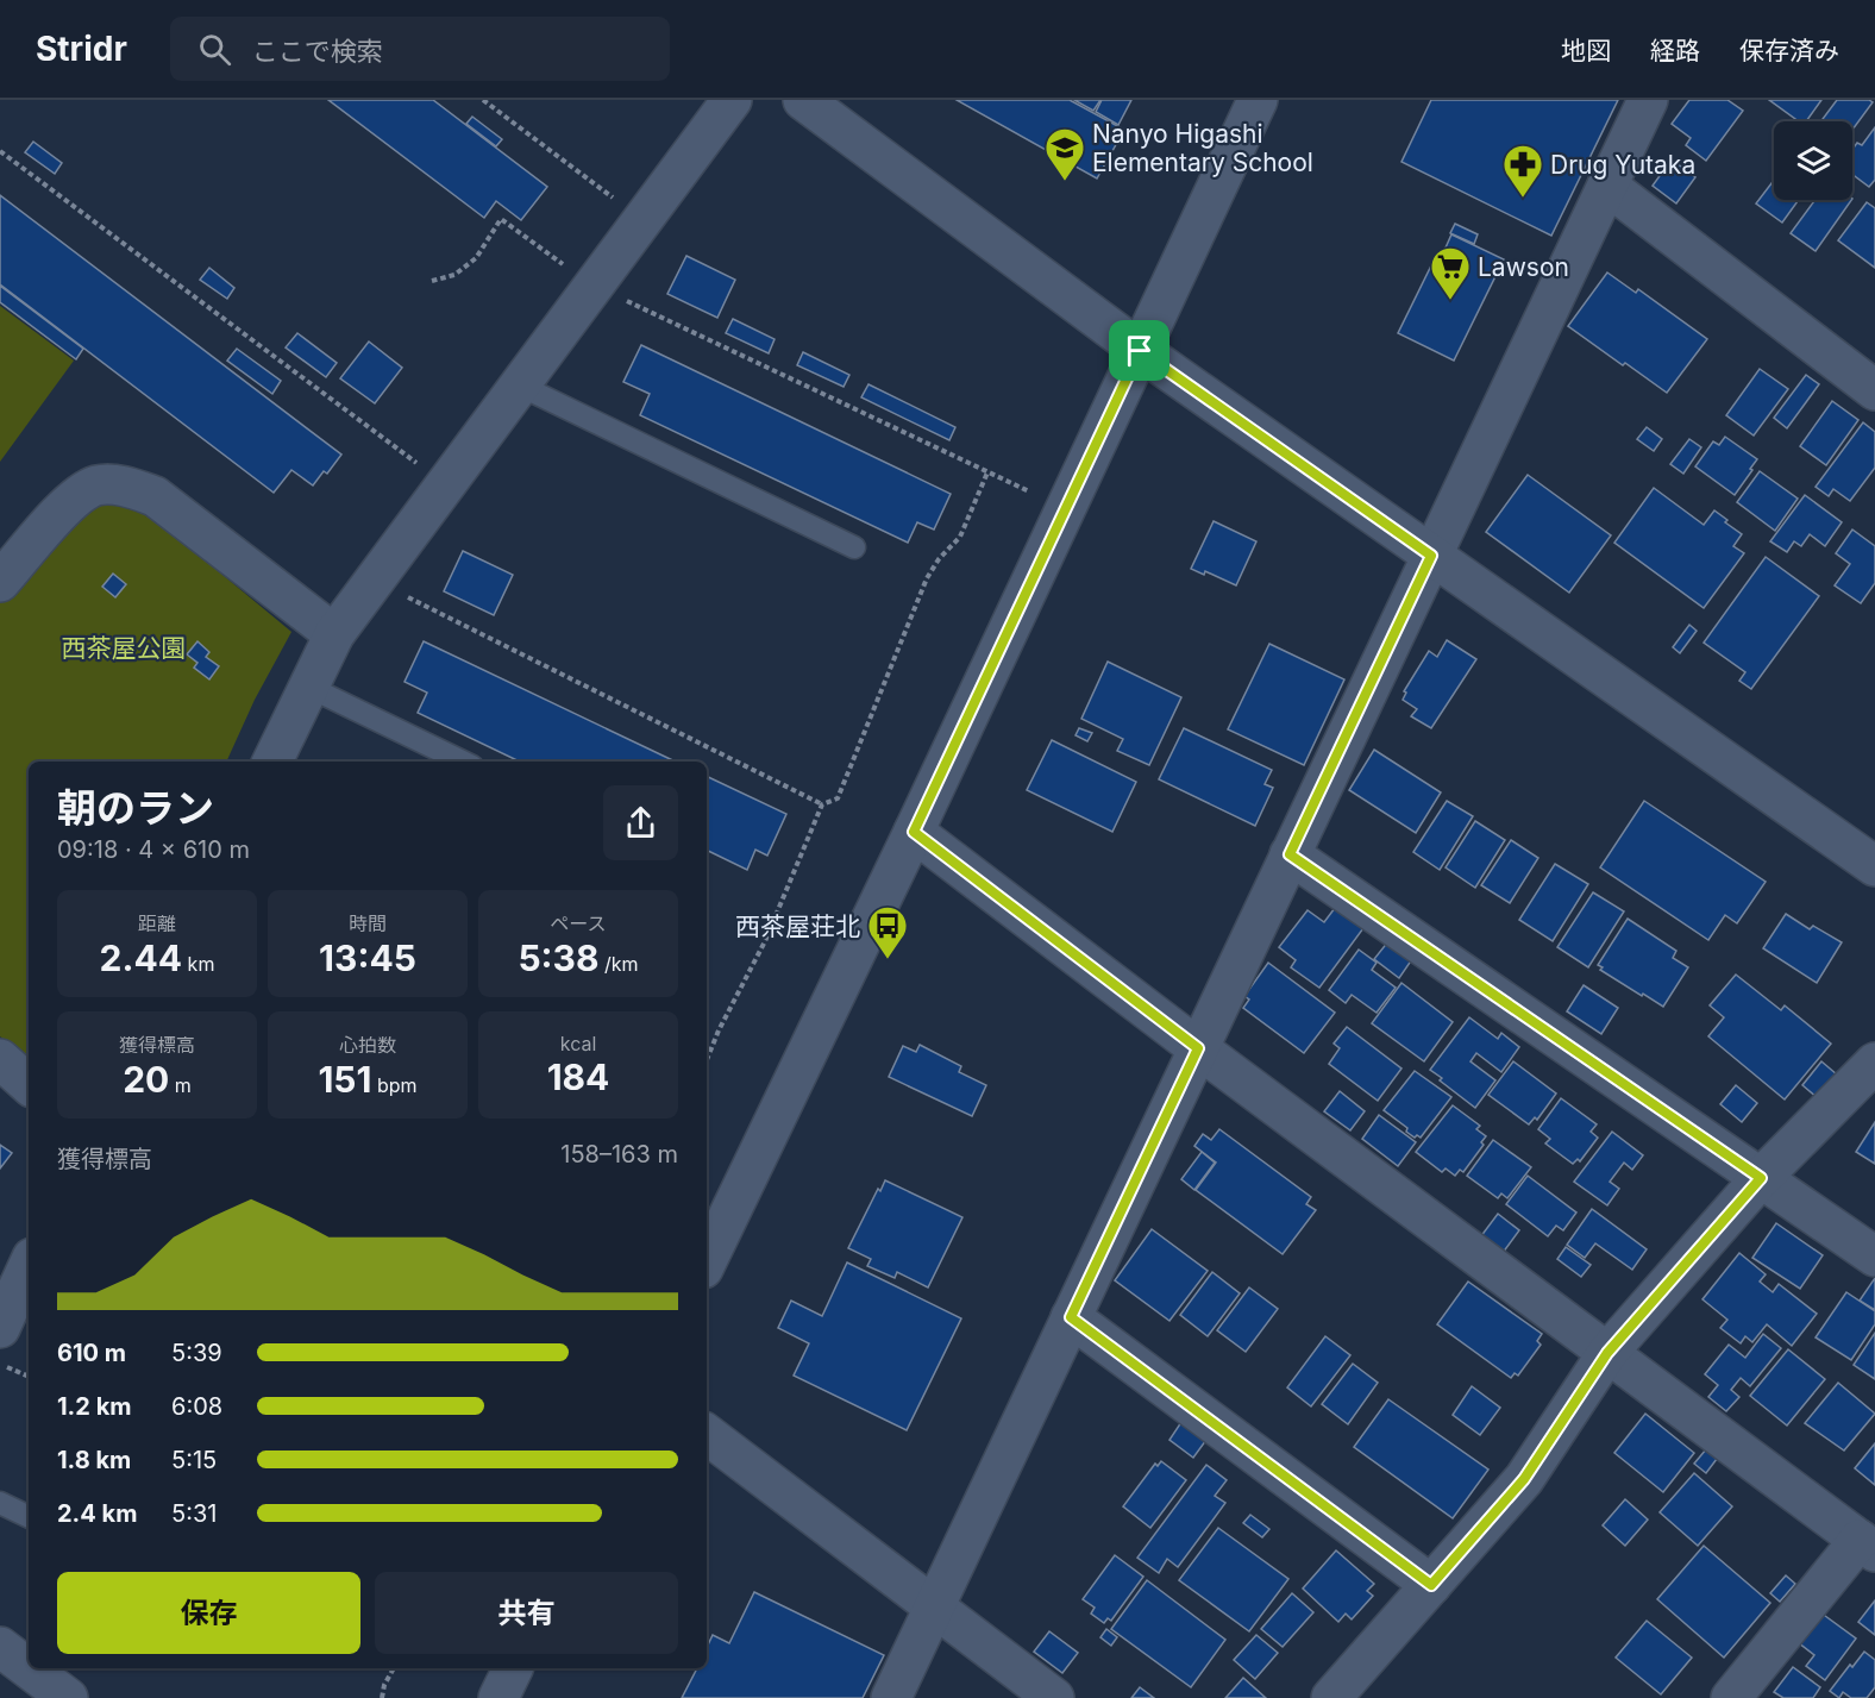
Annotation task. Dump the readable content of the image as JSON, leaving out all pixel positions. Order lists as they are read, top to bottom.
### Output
{
  "parks": ["西茶屋公園"],
  "places": {
    "school or university": ["Nanyo Higashi Elementary School"],
    "pharmacy": ["Drug Yutaka"],
    "supermarket": ["Lawson"],
    "bus stop": ["西茶屋荘北"]
  },
  "page": {
    "header": "Stridr",
    "search": "ここで検索",
    "nav": ["地図", "経路", "保存済み"],
    "heading": ["朝のラン", "09:18 · 4 × 610 m"],
    "stats": [
      ["距離", "2.44 km"],
      ["時間", "13:45"],
      ["ペース", "5:38 /km"],
      ["獲得標高", "20 m"],
      ["心拍数", "151 bpm"],
      ["kcal", "184"]
    ],
    "chart": ["獲得標高", "158–163 m"],
    "list": [
      {
        "name": "610 m",
        "note": "5:39"
      },
      {
        "name": "1.2 km",
        "note": "6:08"
      },
      {
        "name": "1.8 km",
        "note": "5:15"
      },
      {
        "name": "2.4 km",
        "note": "5:31"
      }
    ],
    "buttons": ["保存", "共有"]
  }
}
